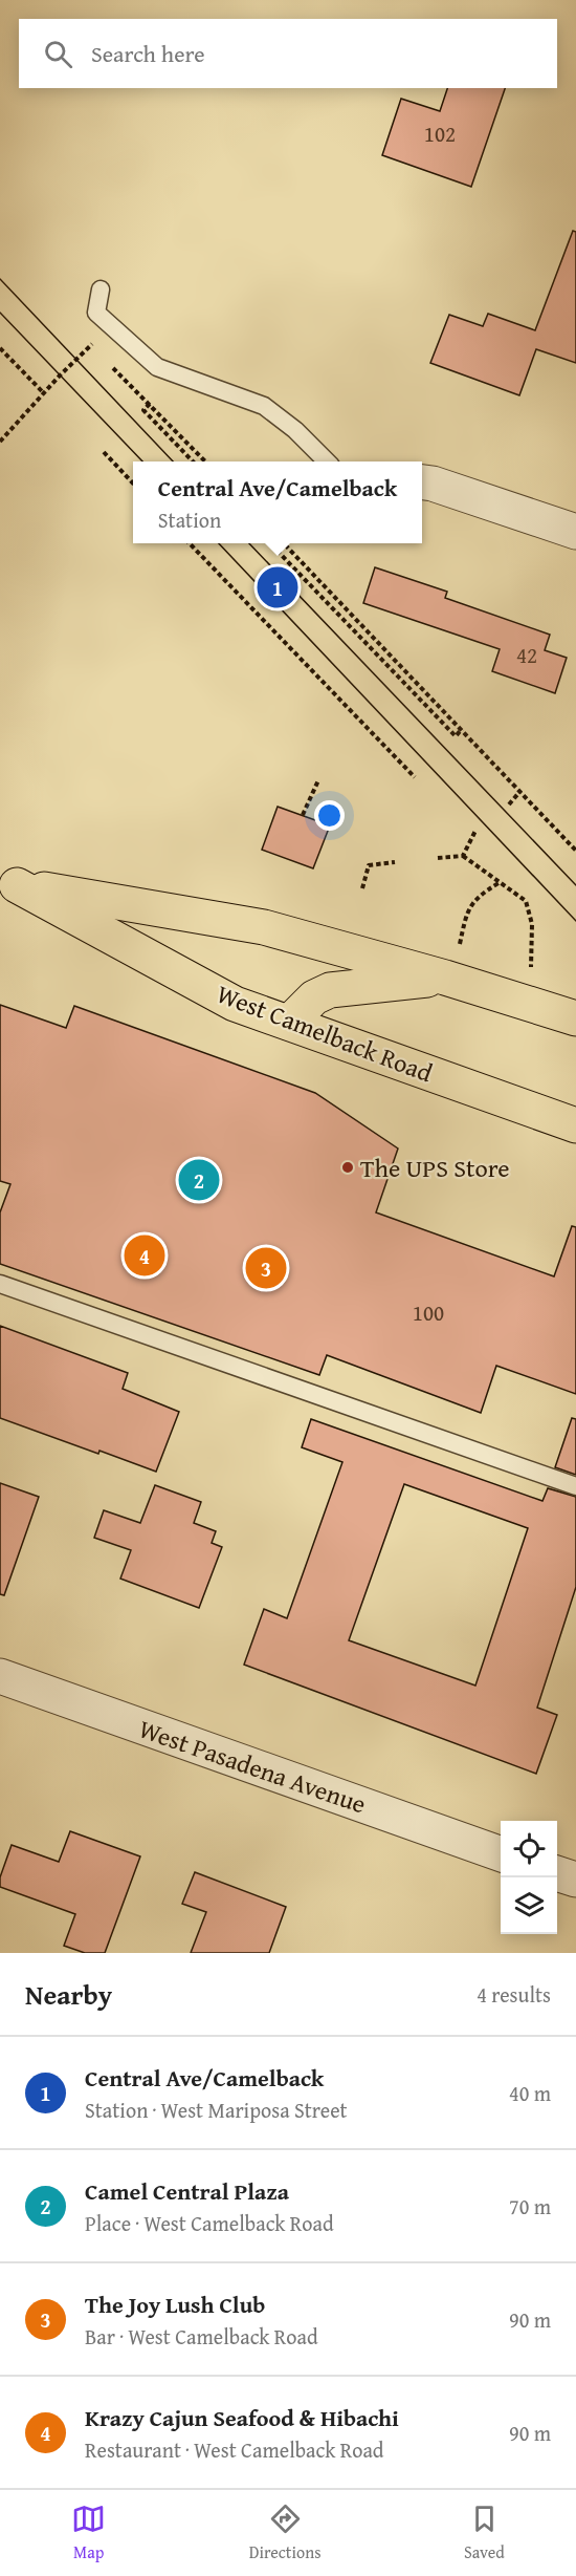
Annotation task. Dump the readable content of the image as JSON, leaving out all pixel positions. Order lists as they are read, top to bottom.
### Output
{
  "streets": {
    "main road": ["West Camelback Road"],
    "street": ["West Pasadena Avenue"]
  },
  "places": ["The UPS Store"],
  "house_numbers": ["102", "42", "100"],
  "page": {
    "search": "Search here",
    "popup": ["Central Ave/Camelback", "Station"],
    "pins": [
      "1",
      "2",
      "4",
      "3"
    ],
    "heading": ["Nearby", "4 results"],
    "list": [
      {
        "mark": "1",
        "name": "Central Ave/Camelback",
        "note": "Station · West Mariposa Street",
        "value": "40 m"
      },
      {
        "mark": "2",
        "name": "Camel Central Plaza",
        "note": "Place · West Camelback Road",
        "value": "70 m"
      },
      {
        "mark": "3",
        "name": "The Joy Lush Club",
        "note": "Bar · West Camelback Road",
        "value": "90 m"
      },
      {
        "mark": "4",
        "name": "Krazy Cajun Seafood & Hibachi",
        "note": "Restaurant · West Camelback Road",
        "value": "90 m"
      }
    ],
    "nav": ["Map", "Directions", "Saved"]
  }
}
